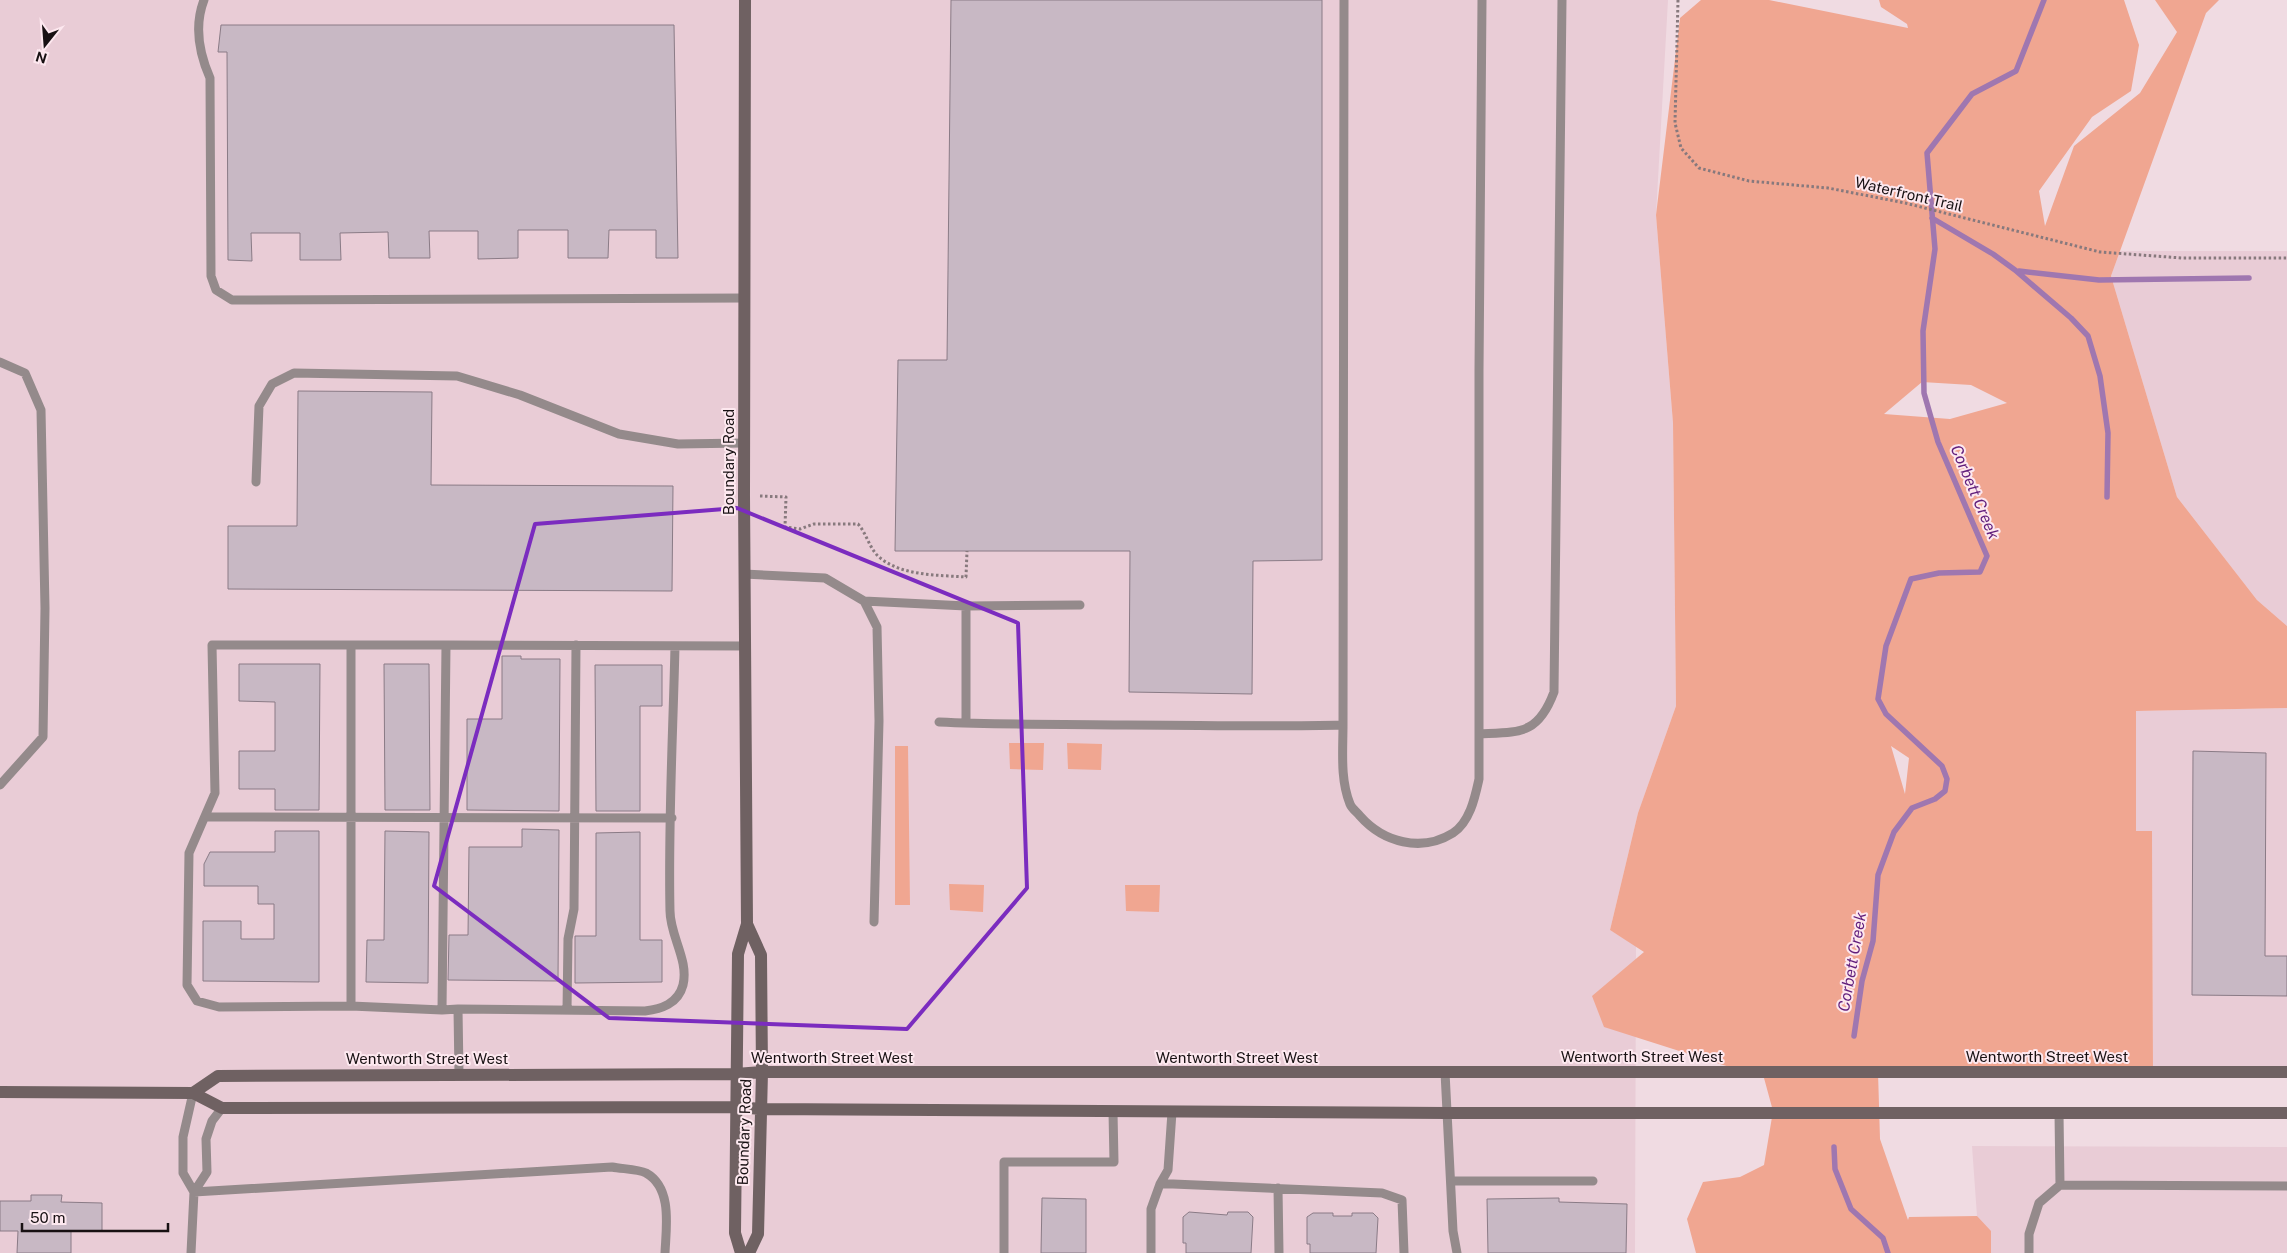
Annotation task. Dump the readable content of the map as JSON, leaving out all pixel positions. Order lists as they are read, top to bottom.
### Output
{
  "streets": {
    "main road": ["Boundary Road", "Wentworth Street West"],
    "path": ["Waterfront Trail"]
  },
  "crossings": [
    ["Boundary Road", "Wentworth Street West"]
  ],
  "water": ["Corbett Creek"],
  "scale_bar": "50 m",
  "north": "bottom"
}
